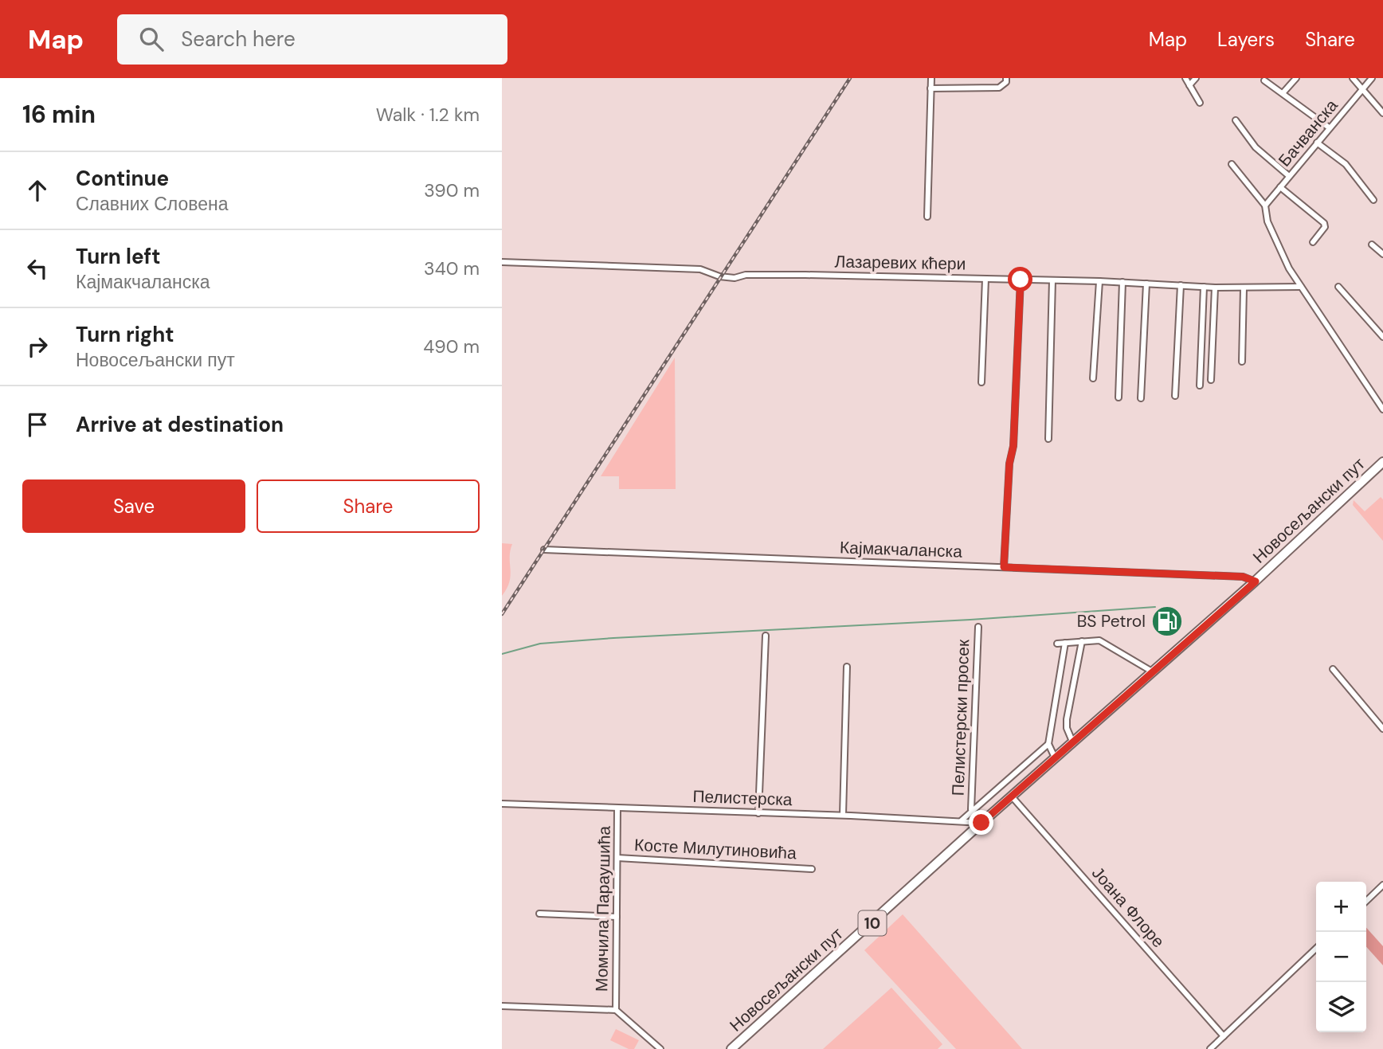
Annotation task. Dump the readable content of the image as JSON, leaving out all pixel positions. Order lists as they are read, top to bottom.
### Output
{
  "streets": {
    "main road": ["Новосељански пут", "10"],
    "street": [
      "Бачванска",
      "Лазаревих кћери",
      "Кајмакчаланска",
      "Пелистерски просек",
      "Пелистерска",
      "Косте Милутиновића",
      "Јоана Флоре",
      "Момчила Параушића"
    ]
  },
  "crossings": [
    ["Новосељански пут", "Кајмакчаланска"],
    ["Новосељански пут", "Пелистерска"],
    ["Новосељански пут", "Јоана Флоре"],
    ["Пелистерска", "Момчила Параушића"],
    ["Косте Милутиновића", "Момчила Параушића"]
  ],
  "places": {
    "fuel station": ["BS Petrol"]
  },
  "page": {
    "header": "Map",
    "search": "Search here",
    "nav": ["Map", "Layers", "Share"],
    "heading": ["16 min", "Walk · 1.2 km"],
    "list": [
      ["Continue", "Славних Словена", "390 m"],
      ["Turn left", "Кајмакчаланска", "340 m"],
      ["Turn right", "Новосељански пут", "490 m"],
      "Arrive at destination"
    ],
    "buttons": ["Save", "Share"],
    "map_buttons": ["+", "−"]
  }
}
